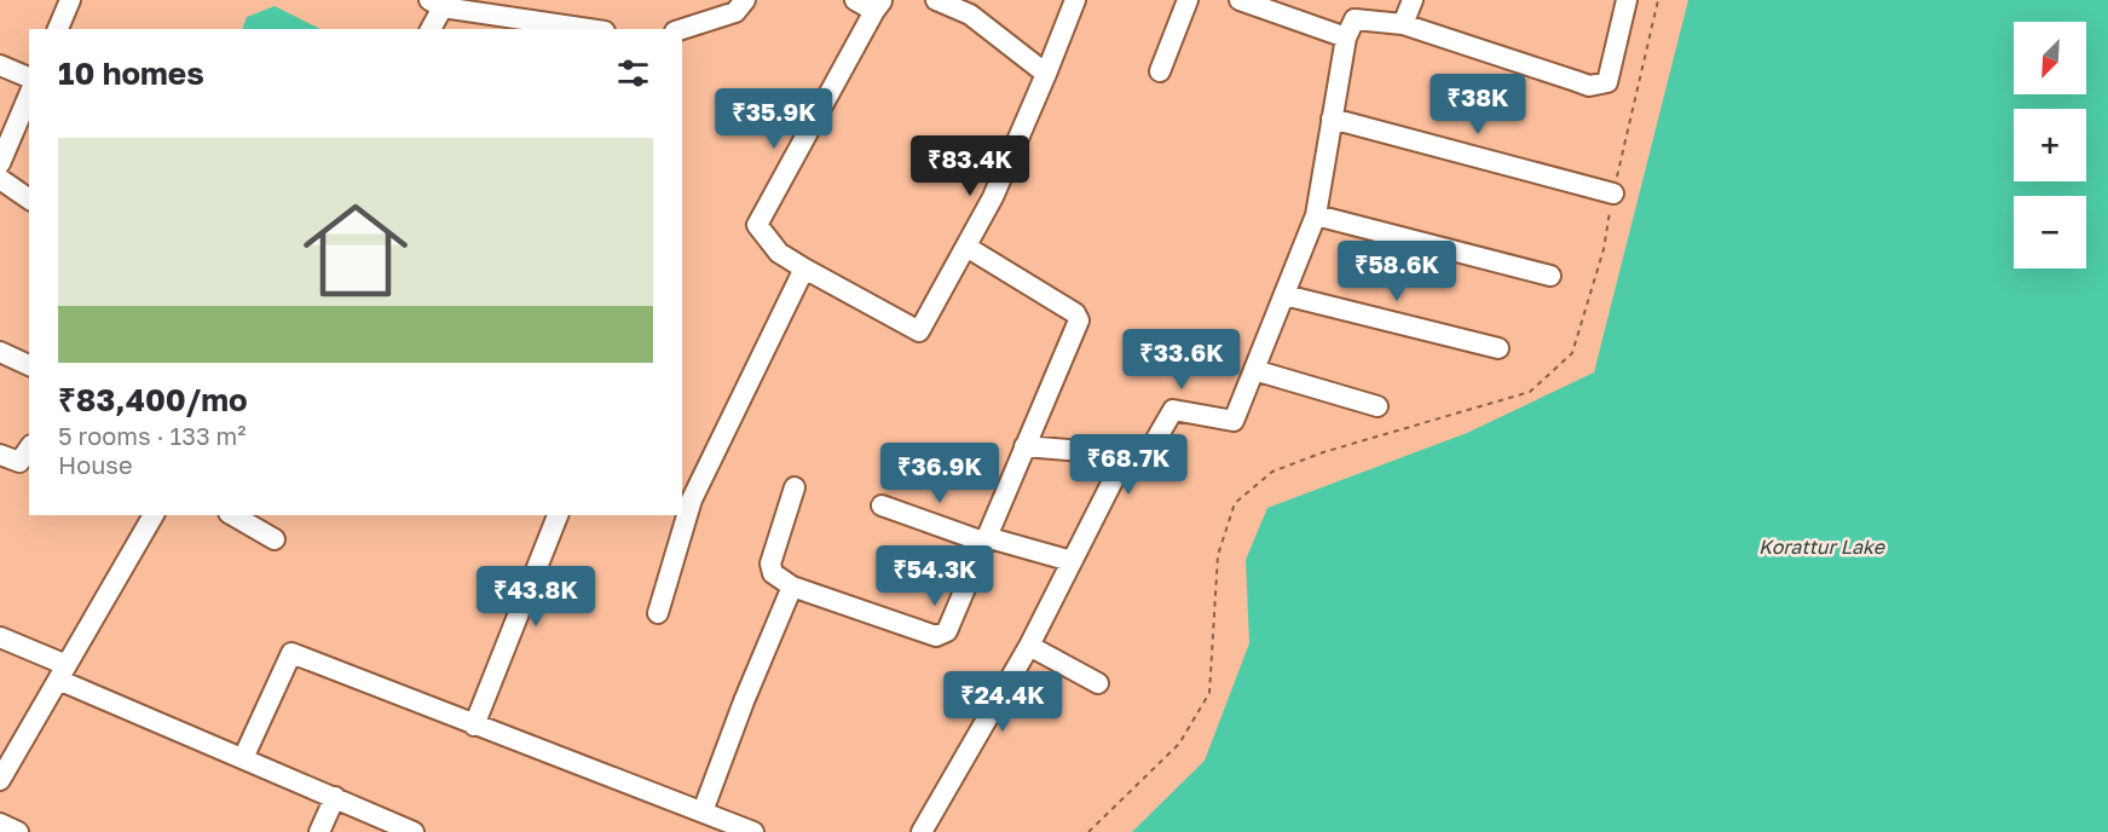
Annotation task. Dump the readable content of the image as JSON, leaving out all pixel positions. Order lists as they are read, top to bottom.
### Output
{
  "water": ["Korattur Lake"],
  "north": "bottom left",
  "page": {
    "map_buttons": ["+", "−"],
    "heading": "10 homes",
    "price": [
      "₹38K",
      "₹35.9K",
      "₹83.4K",
      "₹58.6K",
      "₹33.6K",
      "₹68.7K",
      "₹36.9K",
      "₹54.3K",
      "₹43.8K",
      "₹24.4K"
    ],
    "list": [
      {
        "name": "₹83,400/mo",
        "note": "5 rooms · 133 m² · House"
      }
    ]
  }
}
